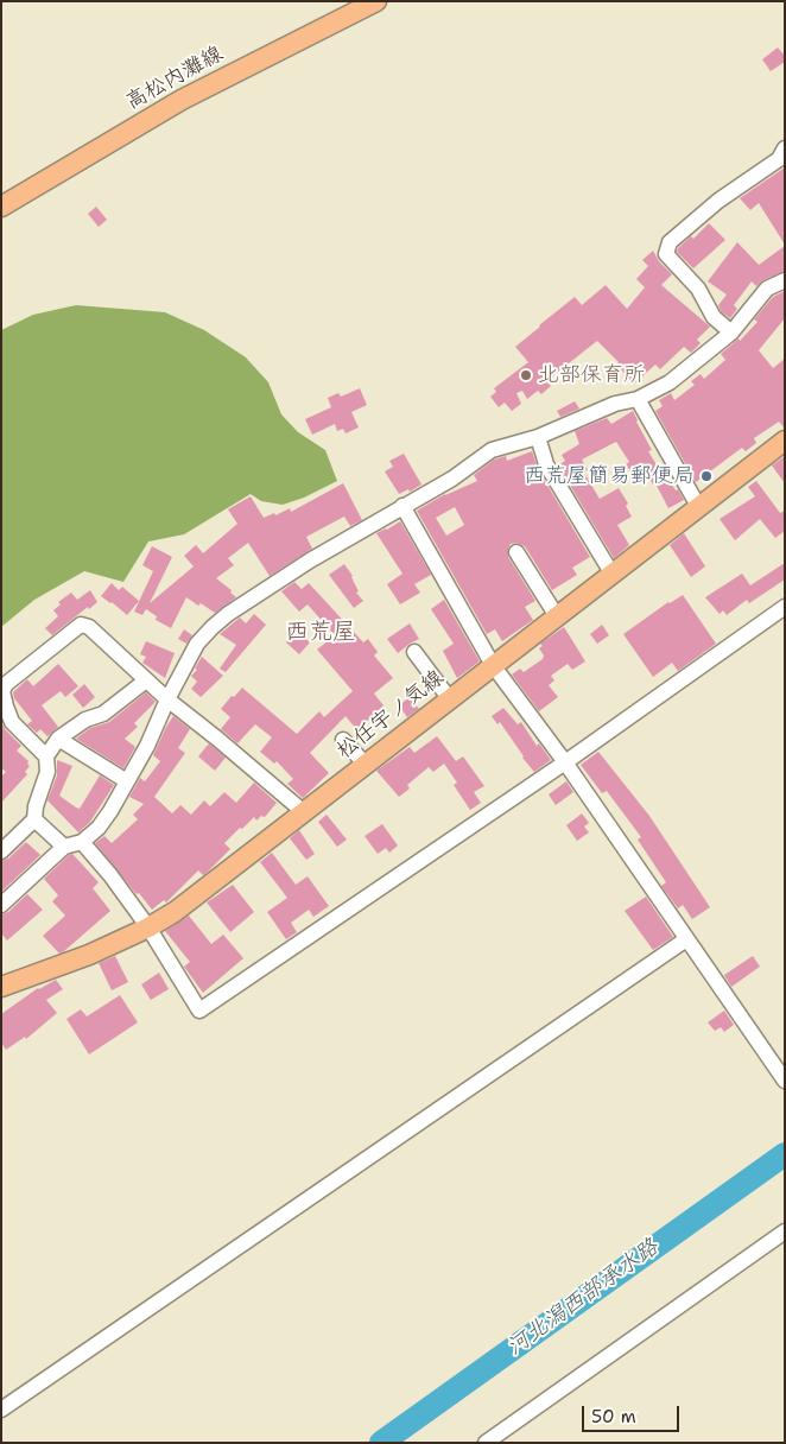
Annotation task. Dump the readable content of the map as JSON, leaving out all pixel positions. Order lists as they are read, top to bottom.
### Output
{
  "streets": {
    "main road": ["高松内灘線", "松任宇ノ気線"]
  },
  "districts": ["西荒屋"],
  "water": ["河北潟西部承水路"],
  "places": ["北部保育所", "西荒屋簡易郵便局"],
  "scale_bar": "50 m"
}
